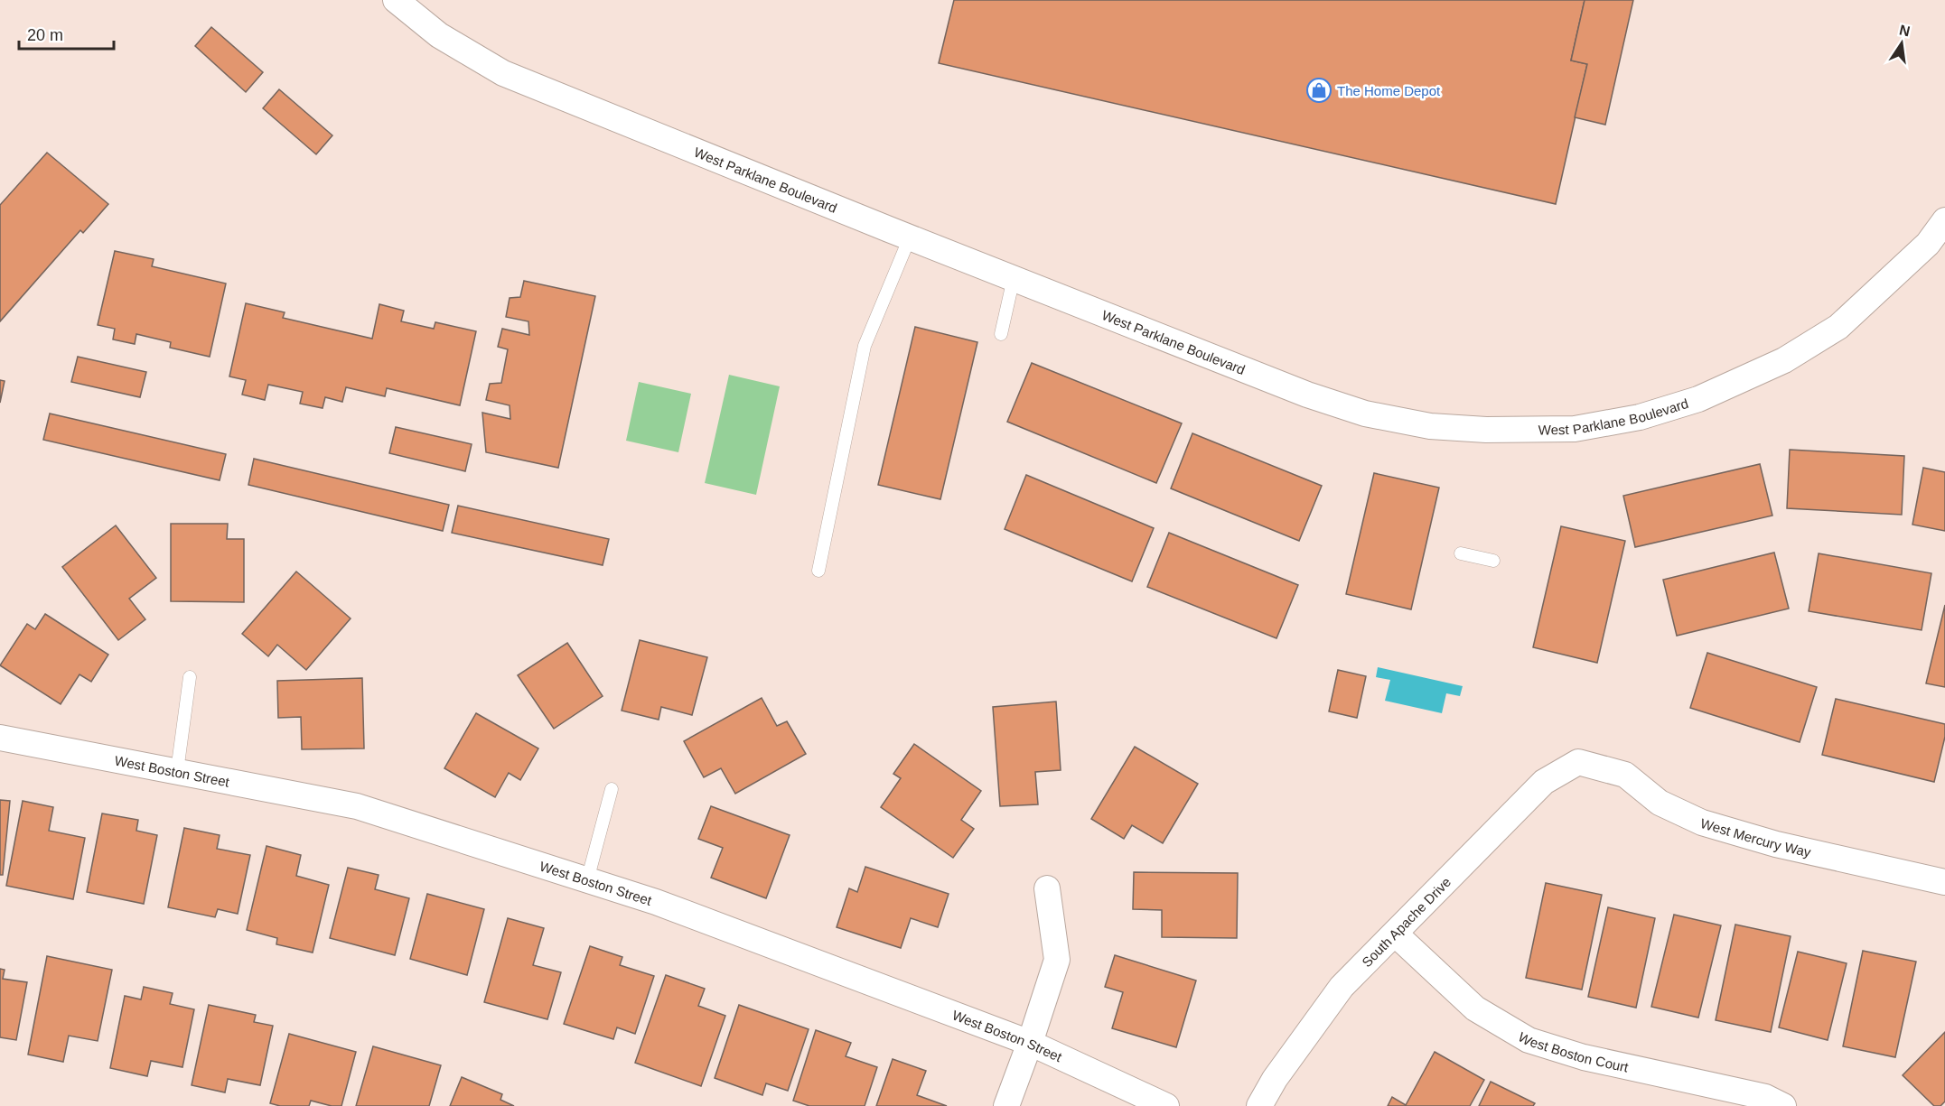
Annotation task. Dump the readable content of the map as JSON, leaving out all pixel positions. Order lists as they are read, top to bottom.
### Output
{
  "streets": {
    "street": [
      "West Parklane Boulevard",
      "West Boston Street",
      "West Mercury Way",
      "South Apache Drive",
      "West Boston Court"
    ]
  },
  "crossings": [
    ["West Mercury Way", "South Apache Drive"],
    ["South Apache Drive", "West Boston Court"]
  ],
  "places": {
    "shop": ["The Home Depot"]
  },
  "scale_bar": "20 m",
  "north": "top"
}
